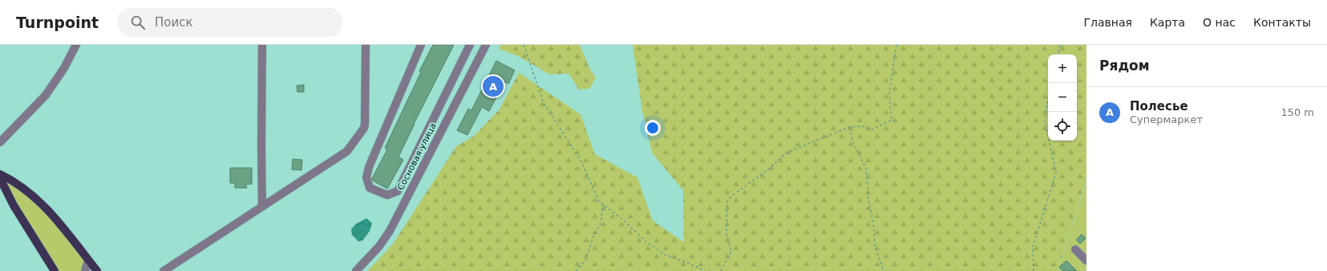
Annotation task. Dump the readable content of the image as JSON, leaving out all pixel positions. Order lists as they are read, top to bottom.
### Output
{
  "streets": {
    "street": ["Сосновая улица"]
  },
  "page": {
    "header": "Turnpoint",
    "search": "Поиск",
    "nav": [
      "Главная",
      "Карта",
      "О нас",
      "Контакты"
    ],
    "heading": "Рядом",
    "map_buttons": ["+", "−"],
    "pins": "A",
    "list": [
      {
        "mark": "A",
        "name": "Полесье",
        "note": "Супермаркет",
        "value": "150 m"
      }
    ]
  }
}
